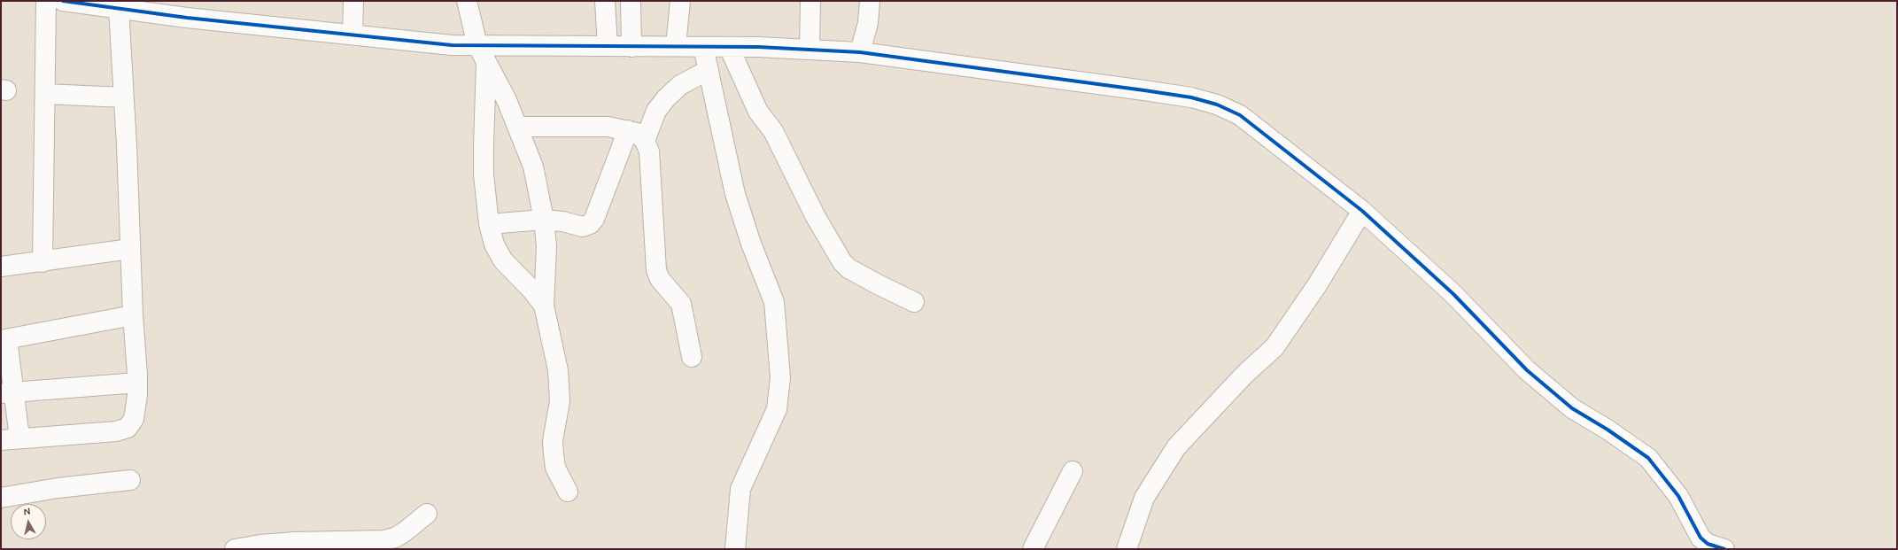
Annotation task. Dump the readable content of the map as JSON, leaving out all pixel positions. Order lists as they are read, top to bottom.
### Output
{
  "north": "top"
}
